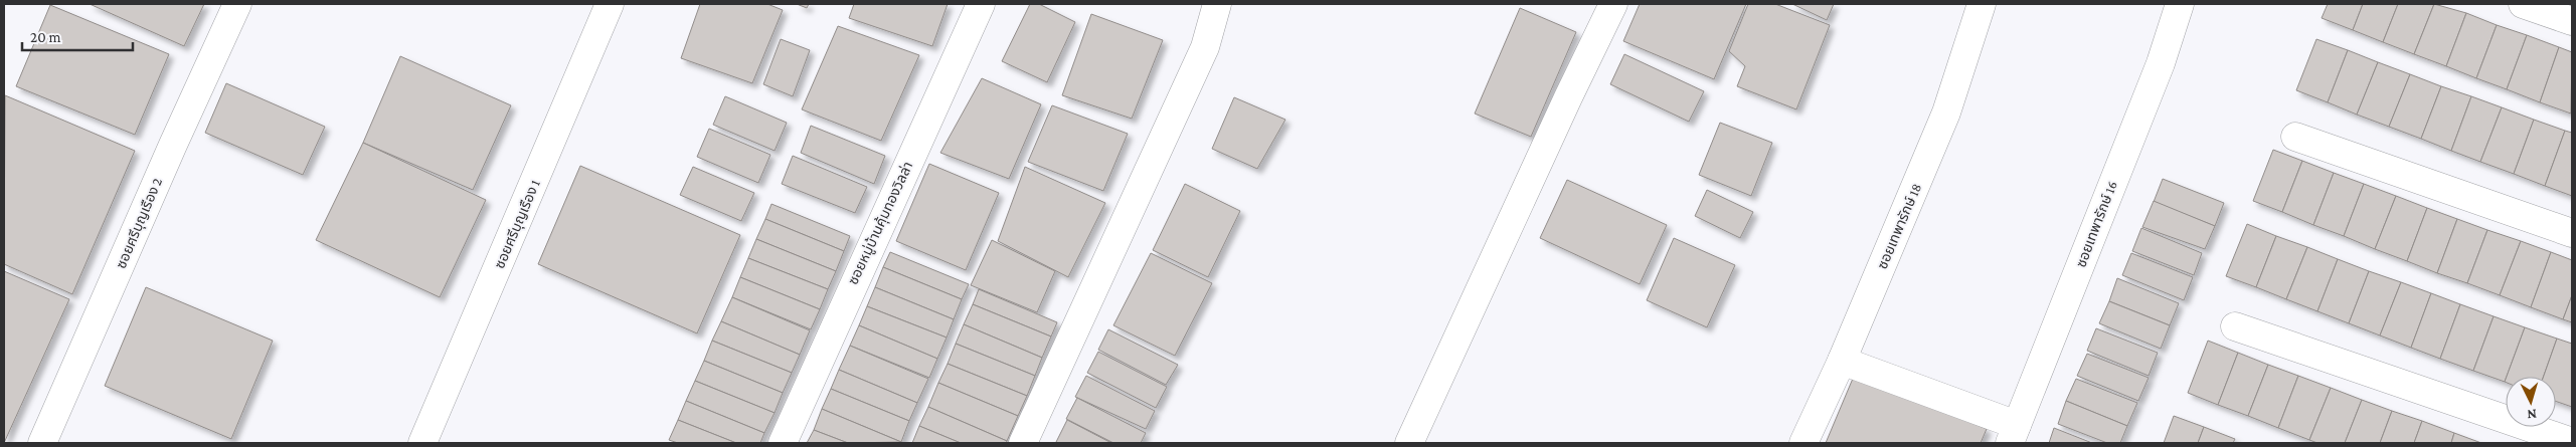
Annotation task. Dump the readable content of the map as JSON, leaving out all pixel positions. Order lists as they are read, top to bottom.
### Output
{
  "streets": {
    "street": [
      "ซอยศรีบุญเรือง 2",
      "ซอยหมู่บ้านคุ้มทองวิลล่า",
      "ซอยศรีบุญเรือง 1",
      "ซอยเทพารักษ์ 16",
      "ซอยเทพารักษ์ 18"
    ]
  },
  "scale_bar": "20 m",
  "north": "bottom"
}
